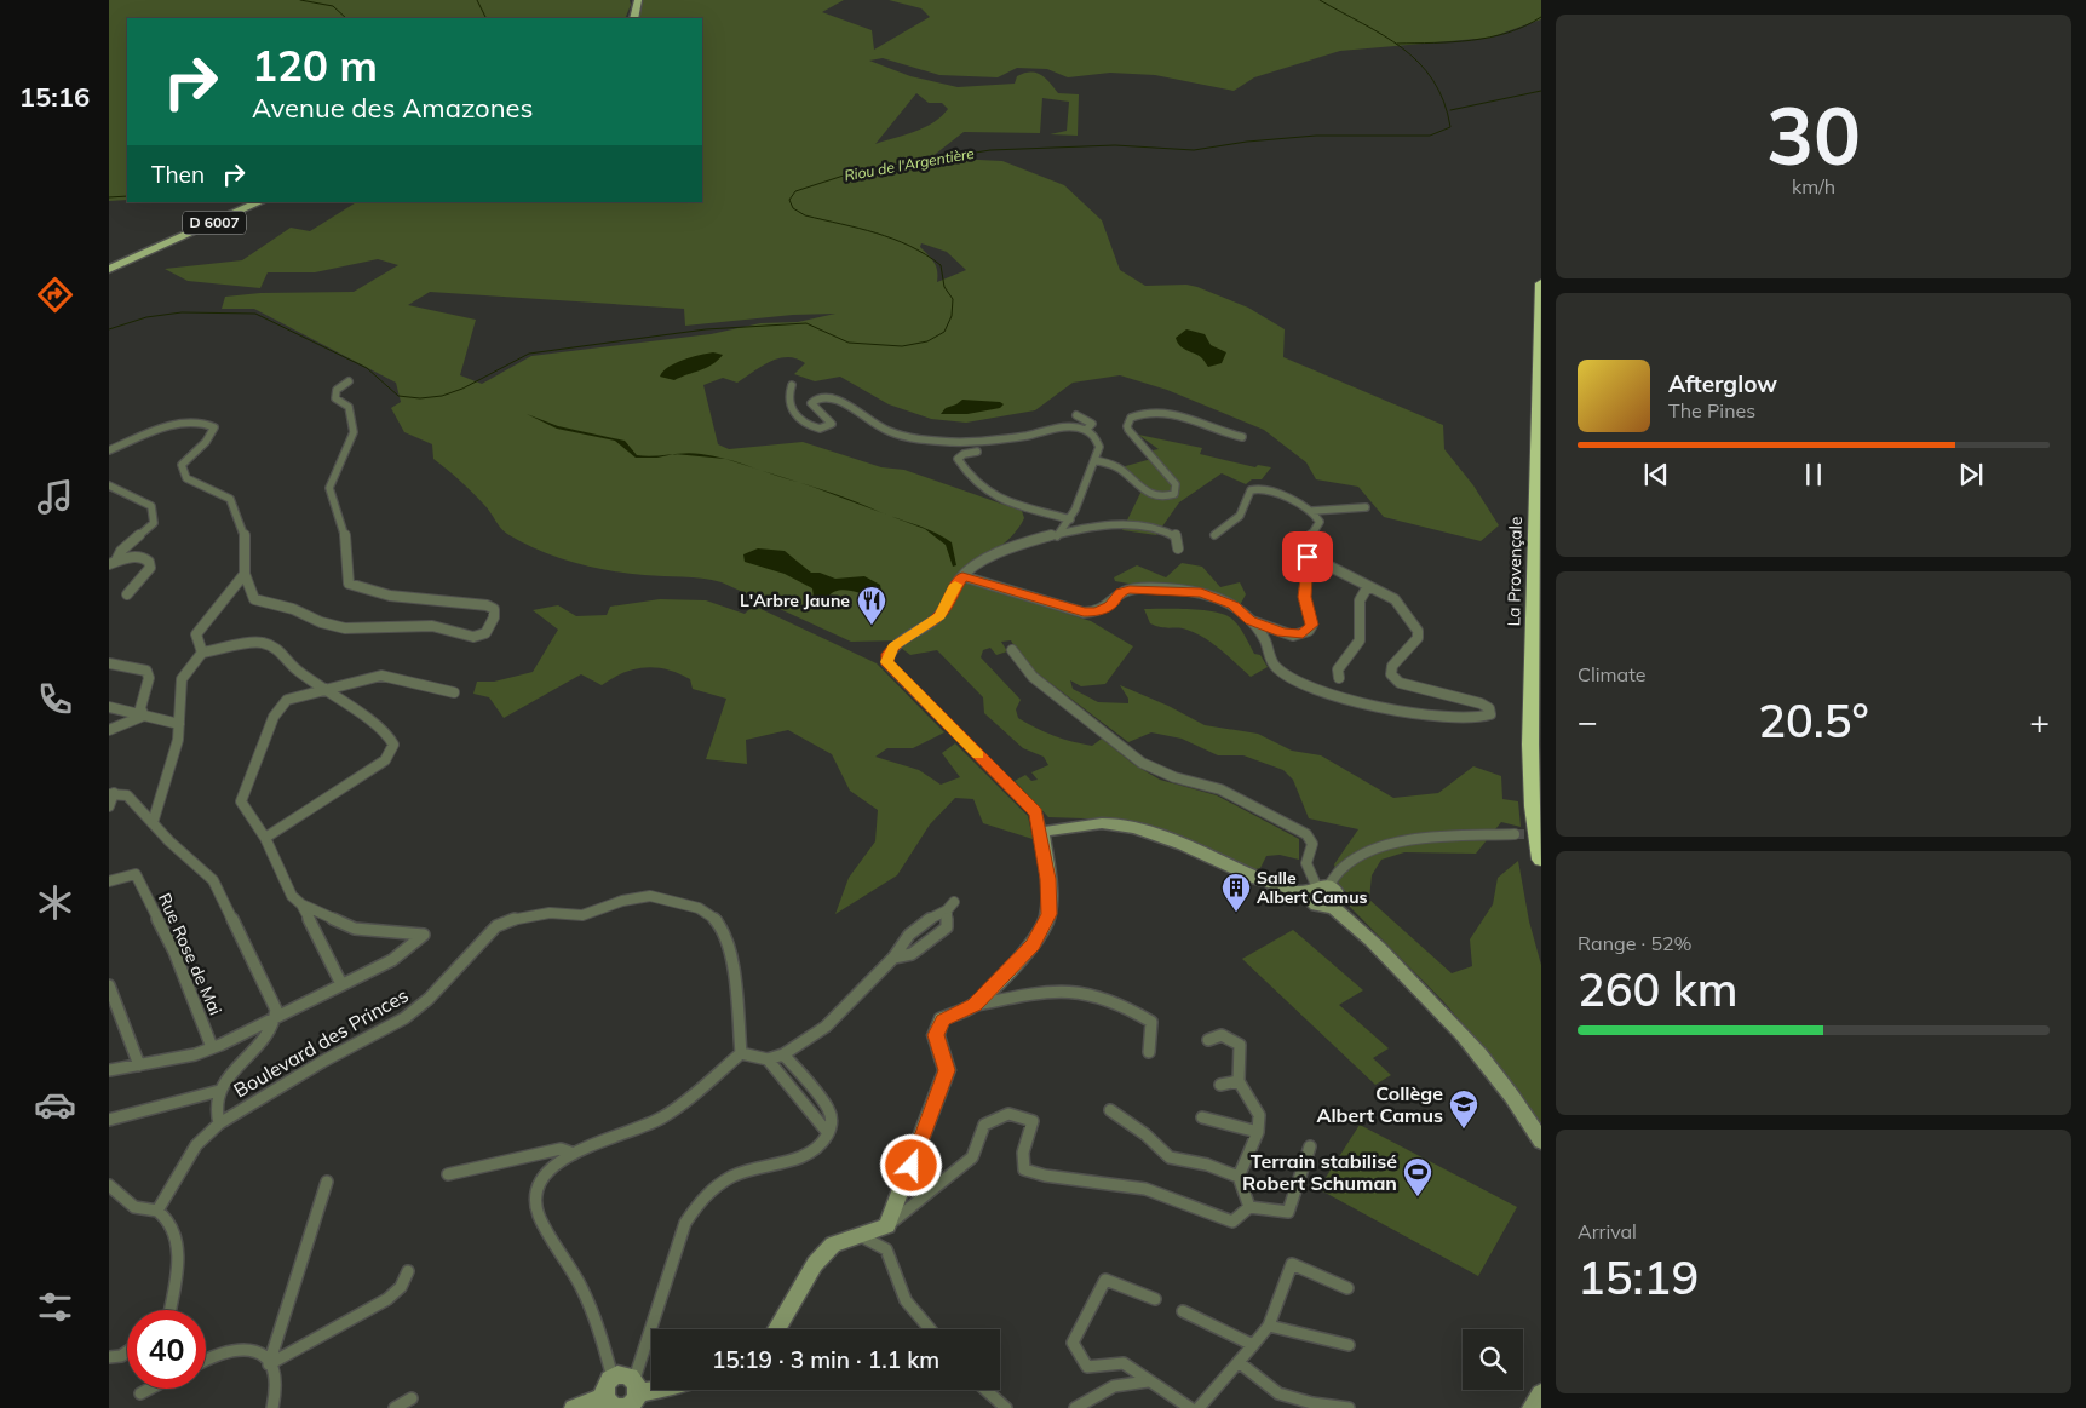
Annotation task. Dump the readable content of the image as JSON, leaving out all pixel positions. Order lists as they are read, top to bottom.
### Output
{
  "streets": {
    "highway": ["La Provençale"],
    "main road": ["D 6007"],
    "street": ["Rue Rose de Mai", "Boulevard des Princes"]
  },
  "water": ["Riou de l'Argentière"],
  "places": {
    "restaurant": ["L'Arbre Jaune"],
    "building": ["Salle Albert Camus"],
    "school or university": ["Collège Albert Camus"],
    "sports": ["Terrain stabilisé Robert Schuman"]
  },
  "page": {
    "tabs": "15:16",
    "tile": [
      ["30", "km/h"],
      "Climate",
      ["Range · 52%", "260 km"],
      ["Arrival", "15:19"]
    ],
    "turn": ["120 m", "Avenue des Amazones"],
    "then": "Then",
    "song": ["Afterglow", "The Pines"],
    "heat": ["−", "20.5°", "+"],
    "limit": "40",
    "trip": "15:19 · 3 min · 1.1 km"
  }
}
